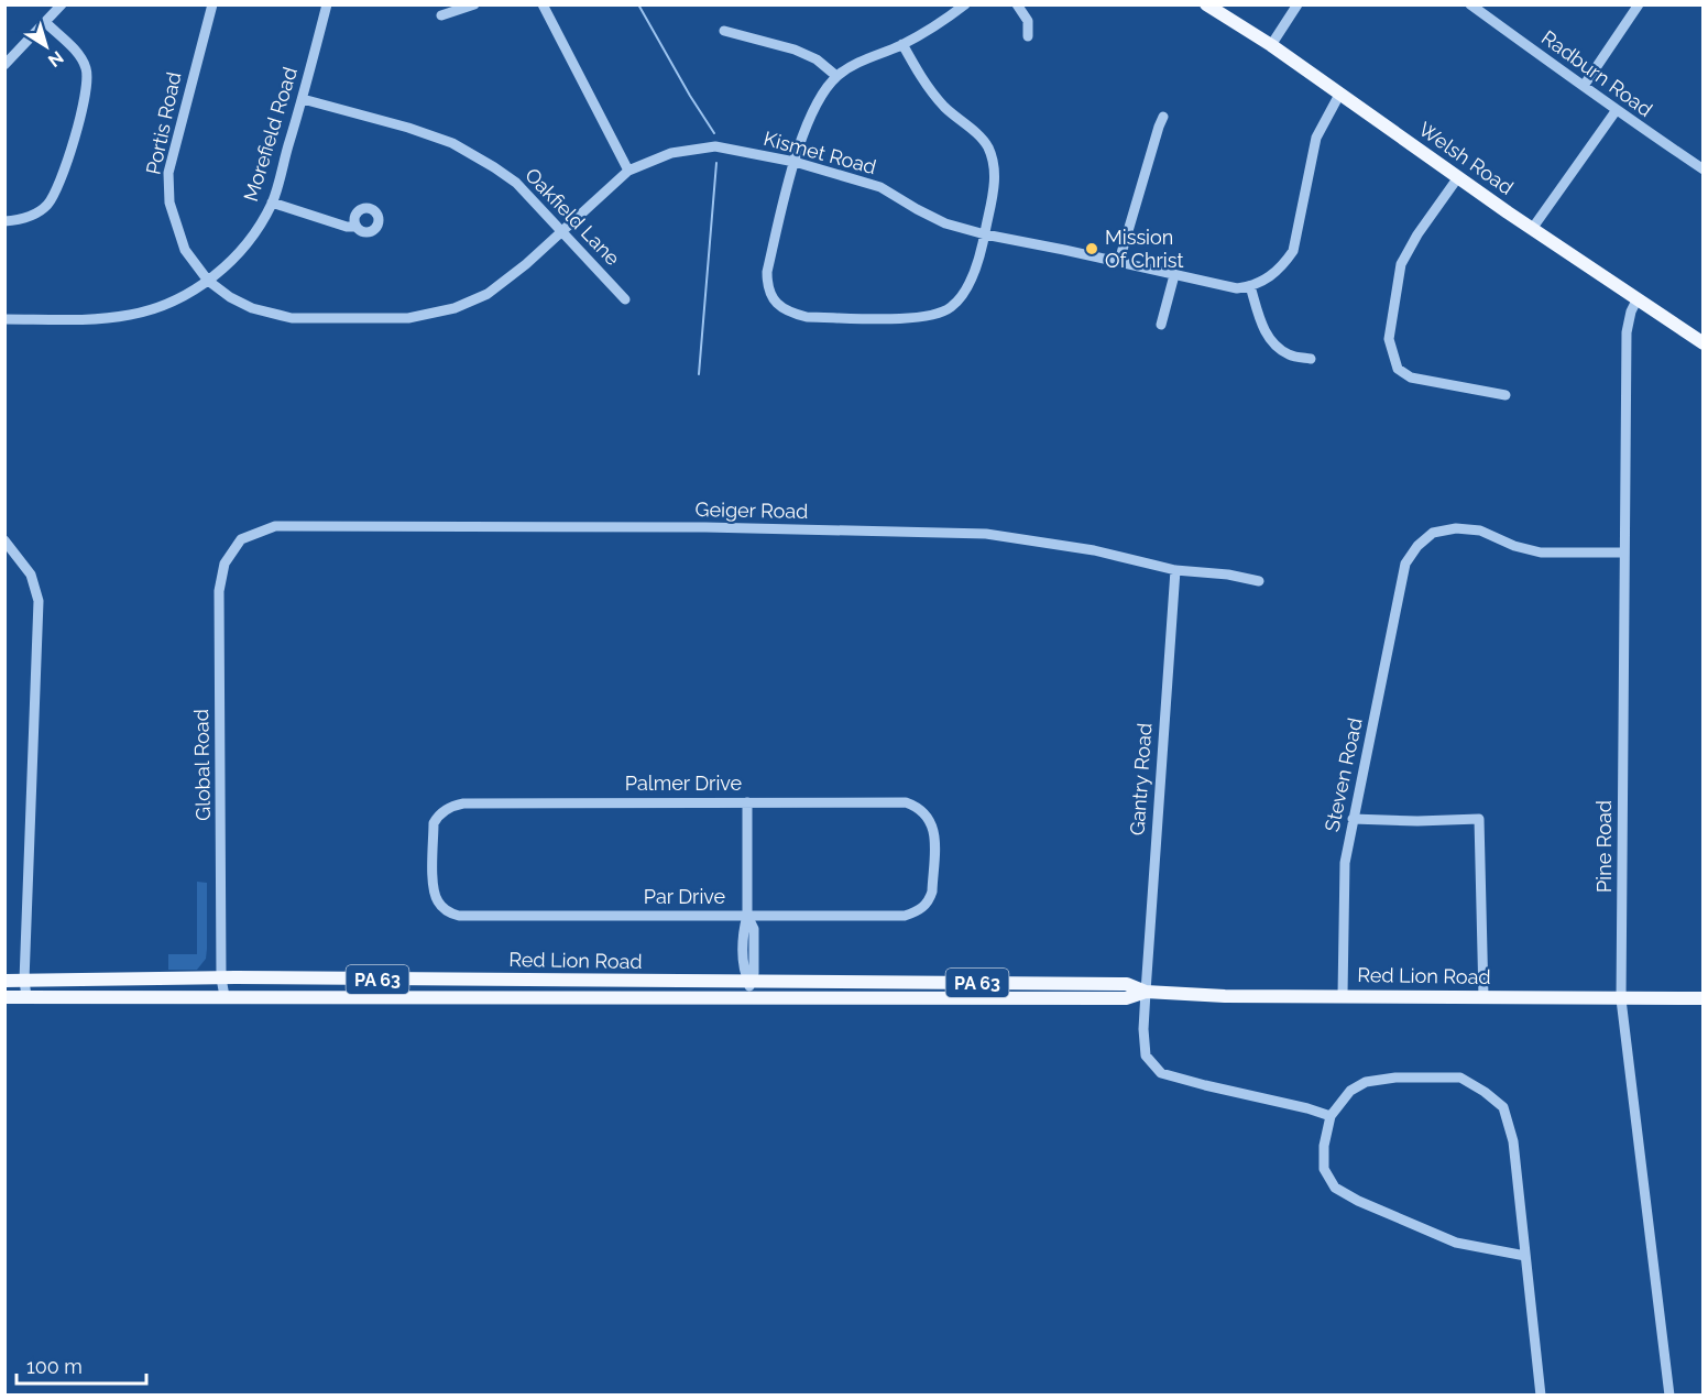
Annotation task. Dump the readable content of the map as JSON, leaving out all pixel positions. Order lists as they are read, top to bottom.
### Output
{
  "streets": {
    "main road": ["Welsh Road", "Red Lion Road", "PA 63"],
    "street": [
      "Radburn Road",
      "Portis Road",
      "Morefield Road",
      "Kismet Road",
      "Oakfield Lane",
      "Geiger Road",
      "Global Road",
      "Steven Road",
      "Gantry Road",
      "Palmer Drive",
      "Pine Road",
      "Par Drive"
    ]
  },
  "crossings": [
    ["Portis Road", "Morefield Road"],
    ["Portis Road", "Kismet Road"],
    ["Morefield Road", "Kismet Road"],
    ["Morefield Road", "Oakfield Lane"],
    ["Kismet Road", "Oakfield Lane"],
    ["Welsh Road", "Pine Road"],
    ["Geiger Road", "Global Road"],
    ["Geiger Road", "Gantry Road"],
    ["Global Road", "Red Lion Road"],
    ["Steven Road", "Pine Road"],
    ["Steven Road", "Red Lion Road"],
    ["Gantry Road", "Red Lion Road"],
    ["Palmer Drive", "Par Drive"],
    ["Pine Road", "Red Lion Road"]
  ],
  "places": ["Mission Of Christ"],
  "scale_bar": "100 m",
  "north": "bottom right"
}
